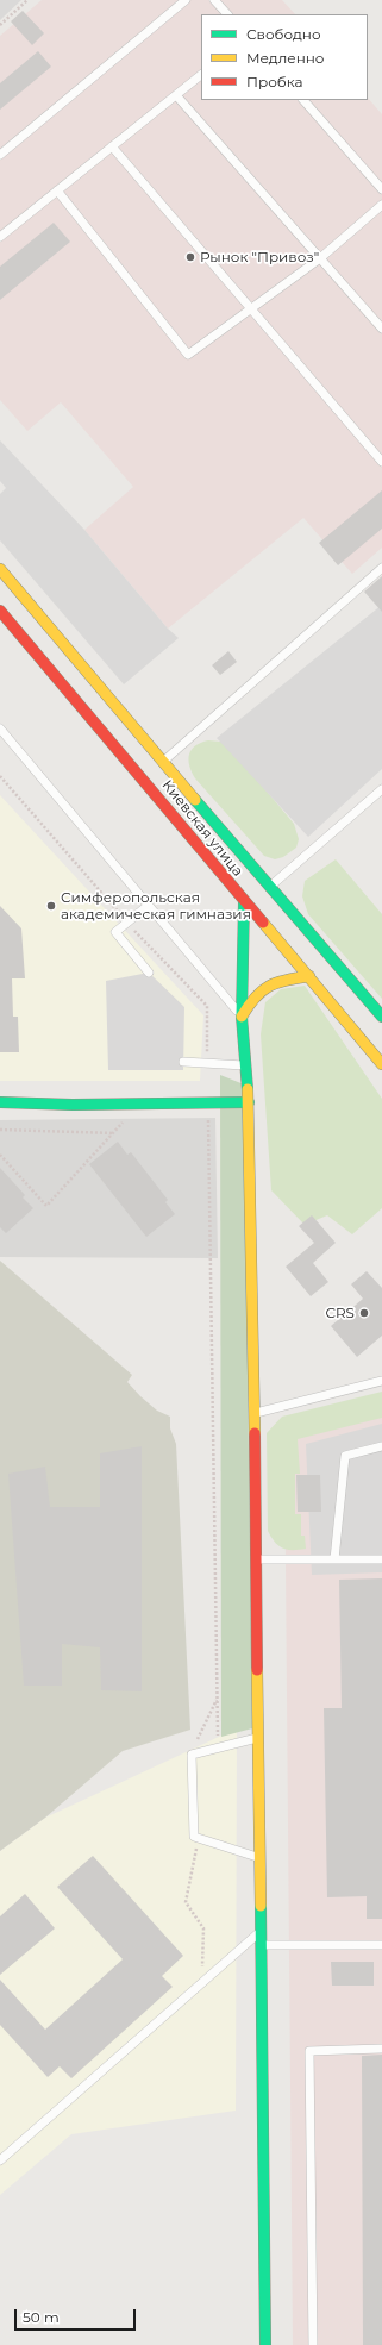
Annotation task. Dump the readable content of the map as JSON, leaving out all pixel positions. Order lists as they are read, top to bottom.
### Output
{
  "streets": {
    "main road": ["Киевская улица"]
  },
  "places": ["Рынок \"Привоз\"", "Симферопольская академическая гимназия", "CRS"],
  "legend": ["Свободно", "Медленно", "Пробка"],
  "scale_bar": "50 m"
}
